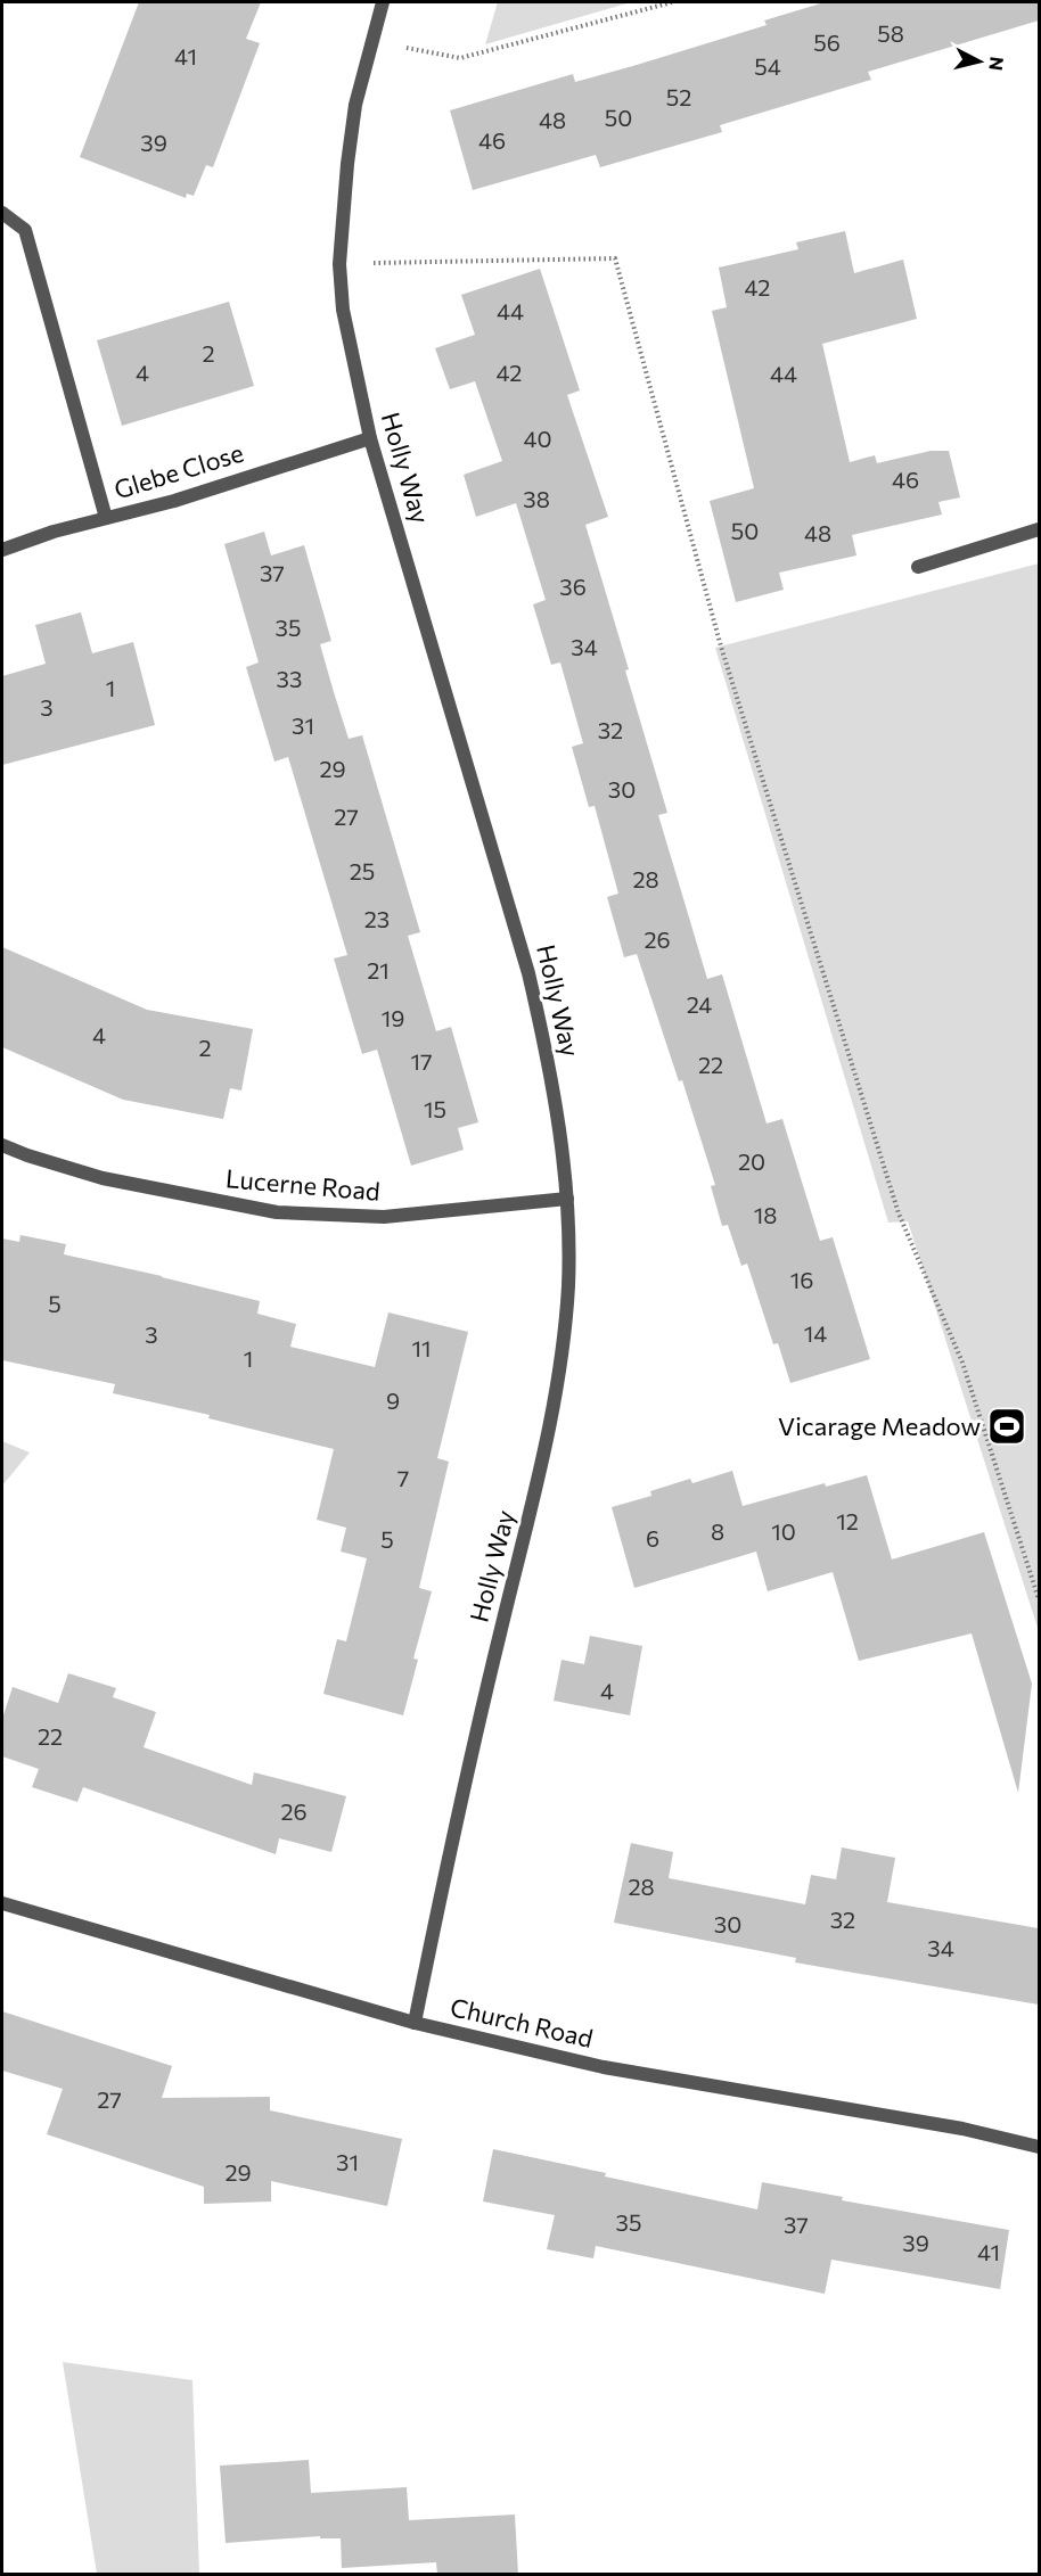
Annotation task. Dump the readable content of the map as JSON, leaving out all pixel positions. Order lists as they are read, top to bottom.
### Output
{
  "streets": {
    "street": [
      "Holly Way",
      "Glebe Close",
      "Lucerne Road",
      "Church Road"
    ]
  },
  "crossings": [
    ["Holly Way", "Glebe Close"],
    ["Holly Way", "Lucerne Road"],
    ["Holly Way", "Church Road"]
  ],
  "places": {
    "sports": ["Vicarage Meadow"]
  },
  "house_numbers": [
    "58",
    "56",
    "41",
    "54",
    "52",
    "50",
    "48",
    "46",
    "39",
    "42",
    "44",
    "2",
    "4",
    "42",
    "44",
    "40",
    "46",
    "38",
    "50",
    "48",
    "37",
    "36",
    "35",
    "34",
    "33",
    "1",
    "3",
    "31",
    "32",
    "29",
    "30",
    "27",
    "25",
    "28",
    "23",
    "26",
    "21",
    "24",
    "19",
    "4",
    "2",
    "17",
    "22",
    "15",
    "20",
    "18",
    "16",
    "5",
    "14",
    "3",
    "11",
    "1",
    "9",
    "7",
    "12",
    "8",
    "10",
    "6",
    "5",
    "4",
    "22",
    "26",
    "28",
    "32",
    "30",
    "34",
    "27",
    "31",
    "29",
    "35",
    "37",
    "39",
    "41"
  ],
  "north": "right"
}
